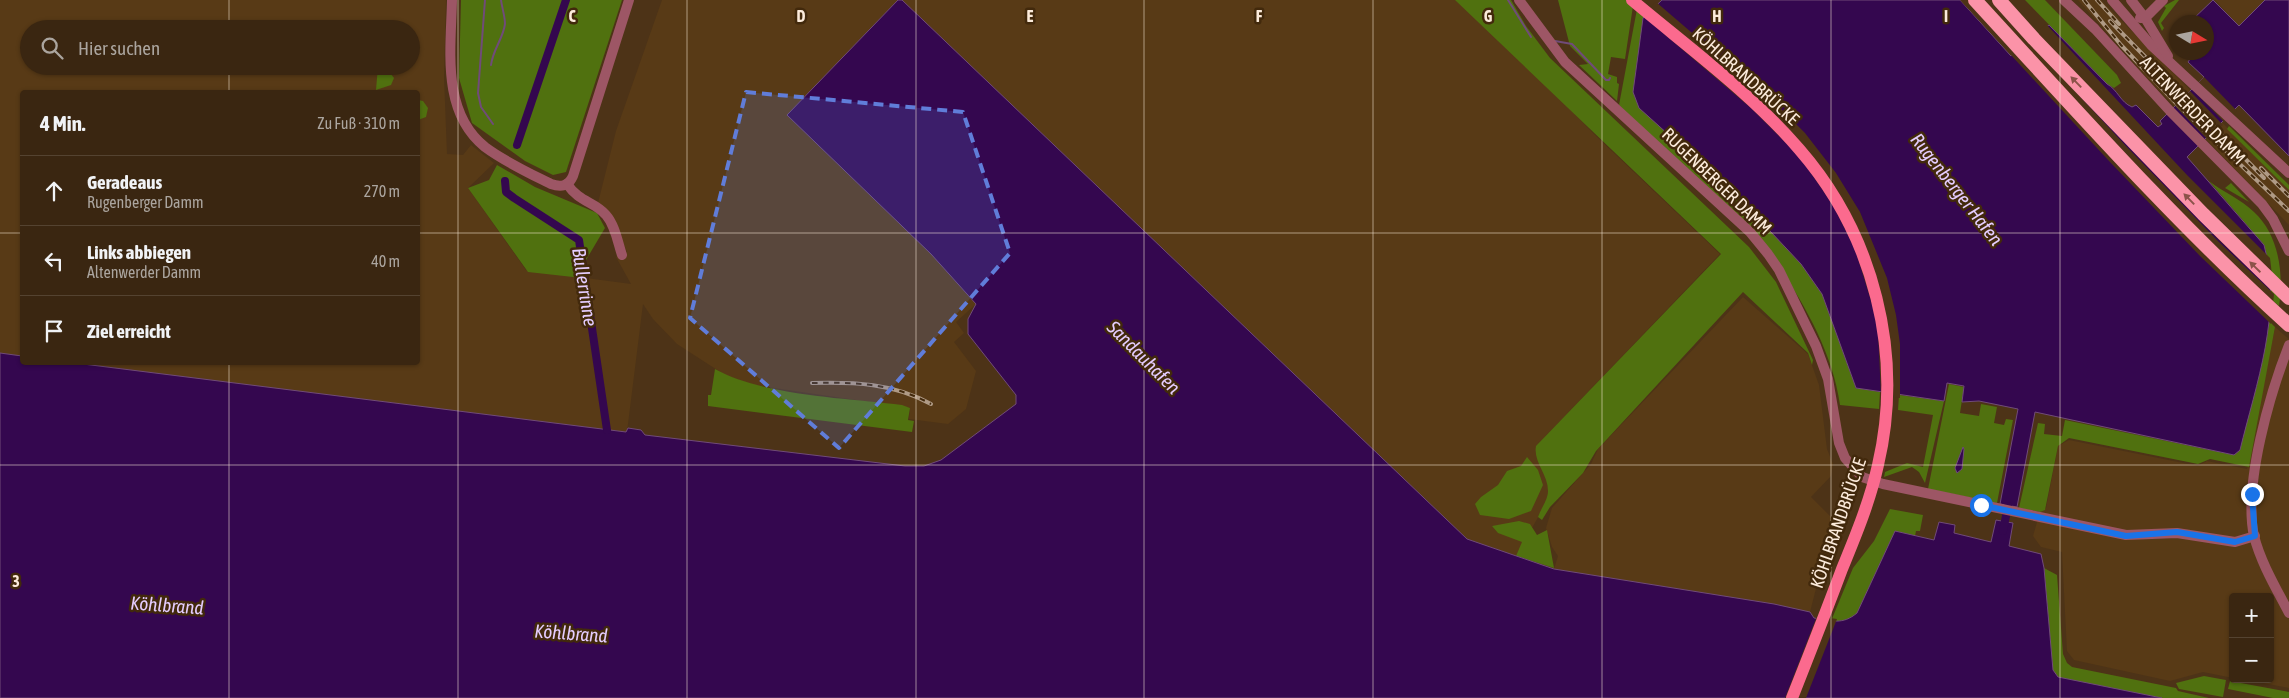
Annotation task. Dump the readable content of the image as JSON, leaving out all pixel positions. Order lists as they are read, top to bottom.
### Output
{
  "streets": {
    "main road": ["KÖHLBRANDBRÜCKE"],
    "street": ["ALTENWERDER DAMM", "RUGENBERGER DAMM"]
  },
  "water": [
    "Rugenberger Hafen",
    "Bullerrinne",
    "Sandauhafen",
    "Köhlbrand"
  ],
  "north": "right",
  "page": {
    "search": "Hier suchen",
    "heading": ["4 Min.", "Zu Fuß · 310 m"],
    "list": [
      ["Geradeaus", "Rugenberger Damm", "270 m"],
      ["Links abbiegen", "Altenwerder Damm", "40 m"],
      "Ziel erreicht"
    ],
    "map_buttons": ["+", "−"]
  },
  "grid": {
    "columns": [
      "C",
      "D",
      "E",
      "F",
      "G",
      "H",
      "I"
    ],
    "rows": ["3"]
  }
}
